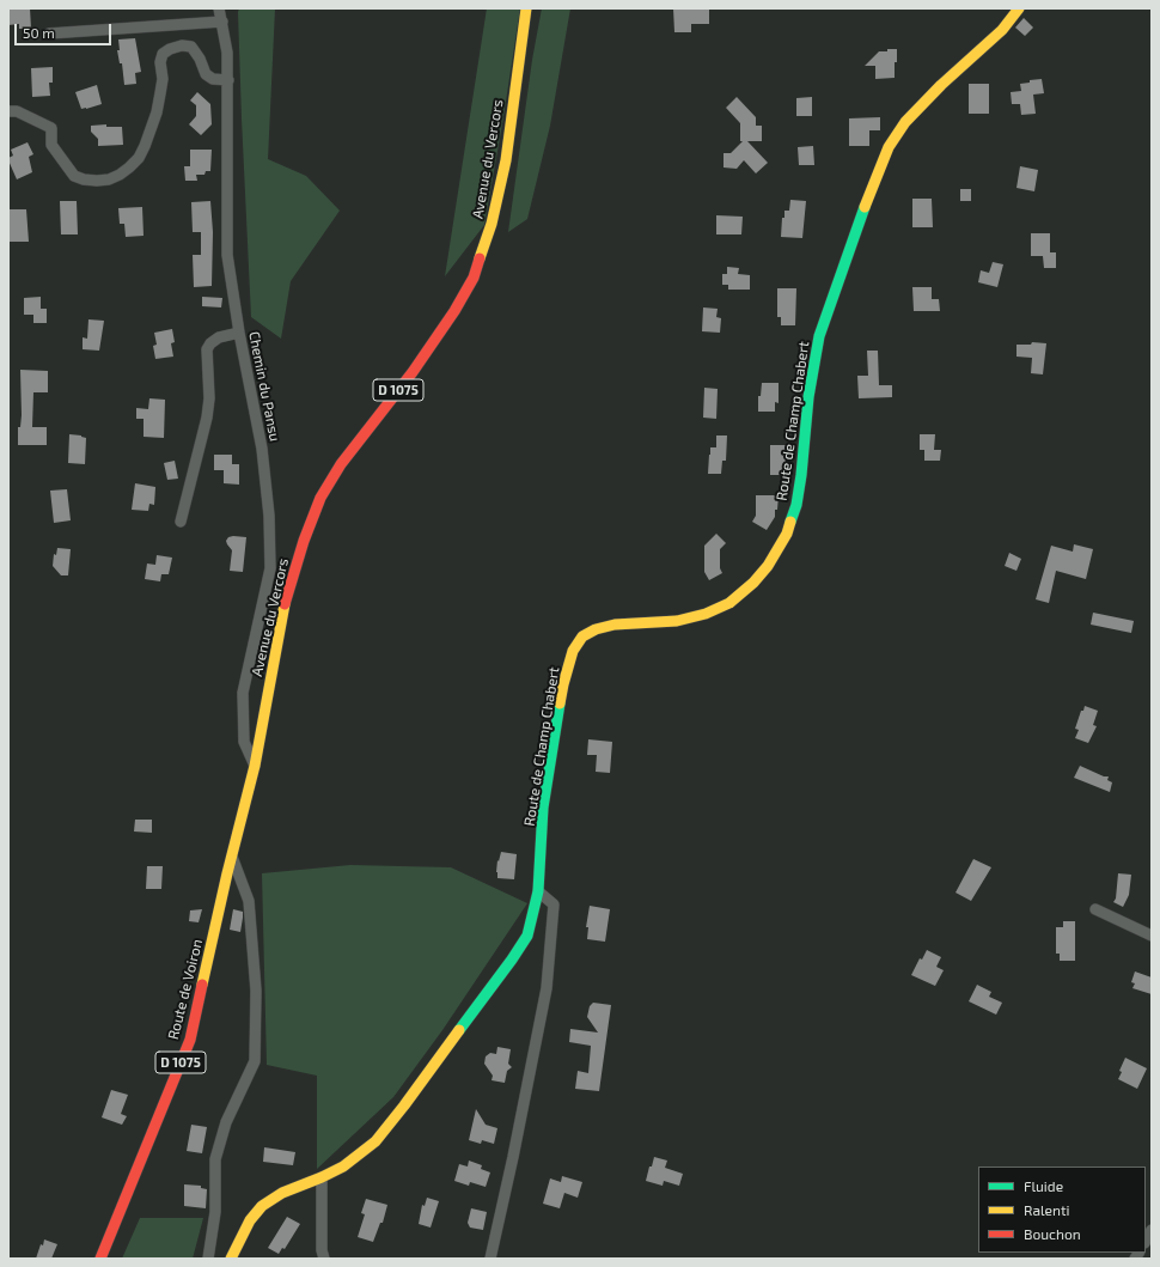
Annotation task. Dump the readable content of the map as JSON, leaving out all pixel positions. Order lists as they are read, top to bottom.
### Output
{
  "streets": {
    "street": [
      "Avenue du Vercors",
      "Chemin du Pansu",
      "D 1075",
      "Route de Champ Chabert",
      "Route de Voiron"
    ]
  },
  "crossings": [
    ["Avenue du Vercors", "Chemin du Pansu"],
    ["Avenue du Vercors", "Route de Voiron"]
  ],
  "legend": ["Fluide", "Ralenti", "Bouchon"],
  "scale_bar": "50 m"
}
